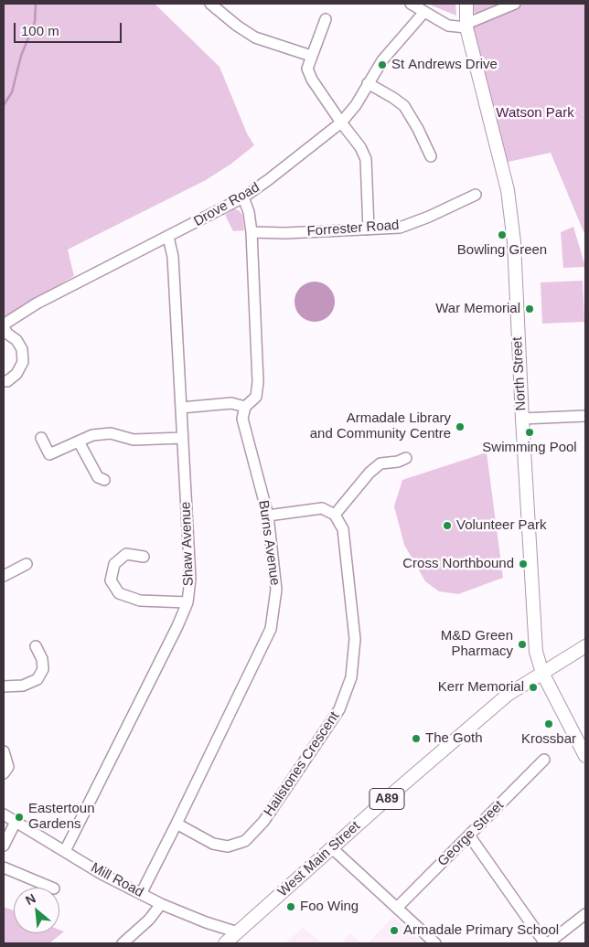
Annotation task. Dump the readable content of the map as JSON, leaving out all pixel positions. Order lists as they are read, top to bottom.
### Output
{
  "streets": {
    "main road": ["North Street", "A89", "West Main Street"],
    "street": [
      "Drove Road",
      "Forrester Road",
      "Burns Avenue",
      "Shaw Avenue",
      "Hailstones Crescent",
      "George Street",
      "Mill Road"
    ]
  },
  "crossings": [
    ["Drove Road", "Shaw Avenue"],
    ["North Street", "A89"],
    ["North Street", "West Main Street"],
    ["Burns Avenue", "Hailstones Crescent"],
    ["Burns Avenue", "Mill Road"],
    ["Shaw Avenue", "Mill Road"],
    ["A89", "West Main Street"],
    ["West Main Street", "Mill Road"]
  ],
  "parks": ["Watson Park"],
  "places": [
    "St Andrews Drive",
    "Bowling Green",
    "War Memorial",
    "Armadale Library and Community Centre",
    "Swimming Pool",
    "Volunteer Park",
    "Cross Northbound",
    "M&D Green Pharmacy",
    "Kerr Memorial",
    "Krossbar",
    "The Goth",
    "Eastertoun Gardens",
    "Foo Wing",
    "Armadale Primary School"
  ],
  "scale_bar": "100 m",
  "north": "top left"
}
